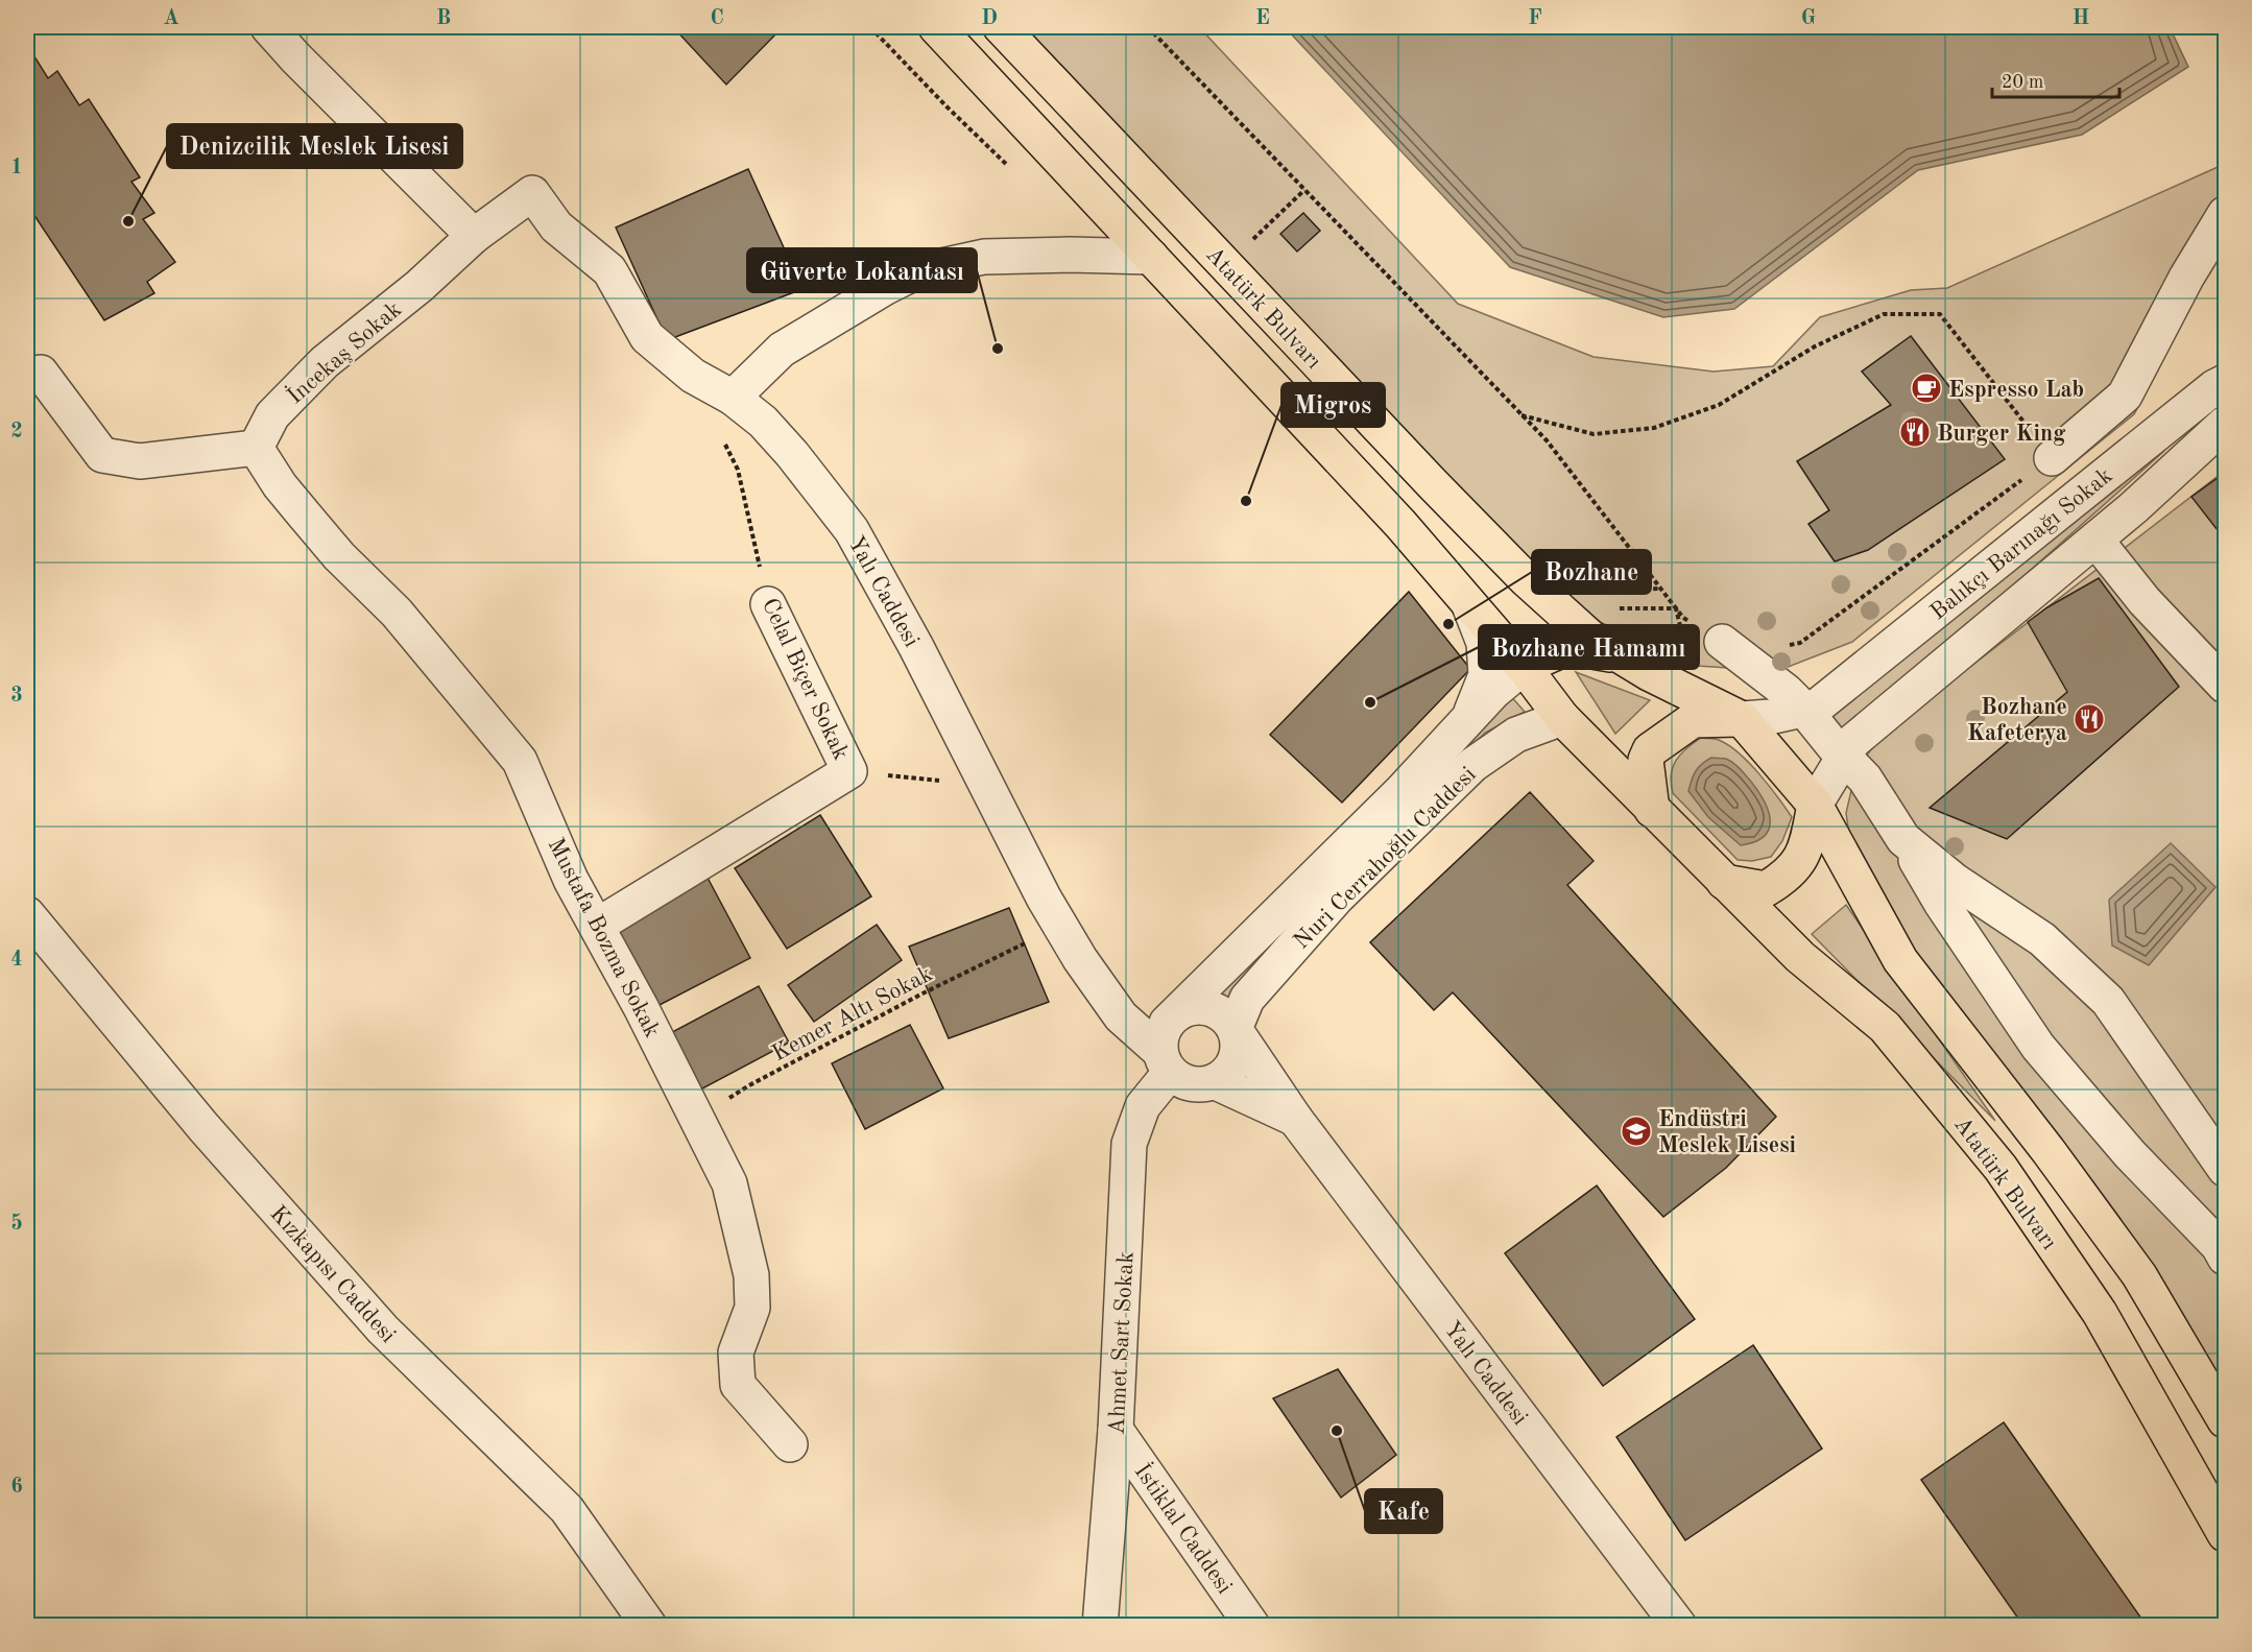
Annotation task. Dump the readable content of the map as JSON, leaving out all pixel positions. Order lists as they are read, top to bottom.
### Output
{
  "streets": {
    "main road": ["Atatürk Bulvarı"],
    "street": [
      "İncekaş Sokak",
      "Balıkçı Barınağı Sokak",
      "Yalı Caddesi",
      "Celal Biçer Sokak",
      "Nuri Cerrahoğlu Caddesi",
      "Mustafa Bozma Sokak",
      "Kızkapısı Caddesi",
      "Ahmet Sart Sokak",
      "İstiklal Caddesi"
    ],
    "path": ["Kemer Altı Sokak"]
  },
  "crossings": [
    ["Atatürk Bulvarı", "Balıkçı Barınağı Sokak"],
    ["Atatürk Bulvarı", "Nuri Cerrahoğlu Caddesi"],
    ["İncekaş Sokak", "Yalı Caddesi"],
    ["İncekaş Sokak", "Mustafa Bozma Sokak"],
    ["Yalı Caddesi", "Nuri Cerrahoğlu Caddesi"],
    ["Yalı Caddesi", "Ahmet Sart Sokak"],
    ["Celal Biçer Sokak", "Mustafa Bozma Sokak"],
    ["Nuri Cerrahoğlu Caddesi", "Ahmet Sart Sokak"],
    ["Mustafa Bozma Sokak", "Kemer Altı Sokak"],
    ["Ahmet Sart Sokak", "İstiklal Caddesi"]
  ],
  "places": {
    "other": [
      "Denizcilik Meslek Lisesi",
      "Güverte Lokantası",
      "Migros",
      "Bozhane",
      "Bozhane Hamamı",
      "Kafe"
    ],
    "cafe": ["Espresso Lab"],
    "restaurant": ["Burger King", "Bozhane Kafeterya"],
    "school or university": ["Endüstri Meslek Lisesi"]
  },
  "scale_bar": "20 m",
  "grid": {
    "columns": [
      "A",
      "B",
      "C",
      "D",
      "E",
      "F",
      "G",
      "H"
    ],
    "rows": [
      "1",
      "2",
      "3",
      "4",
      "5",
      "6"
    ]
  }
}
